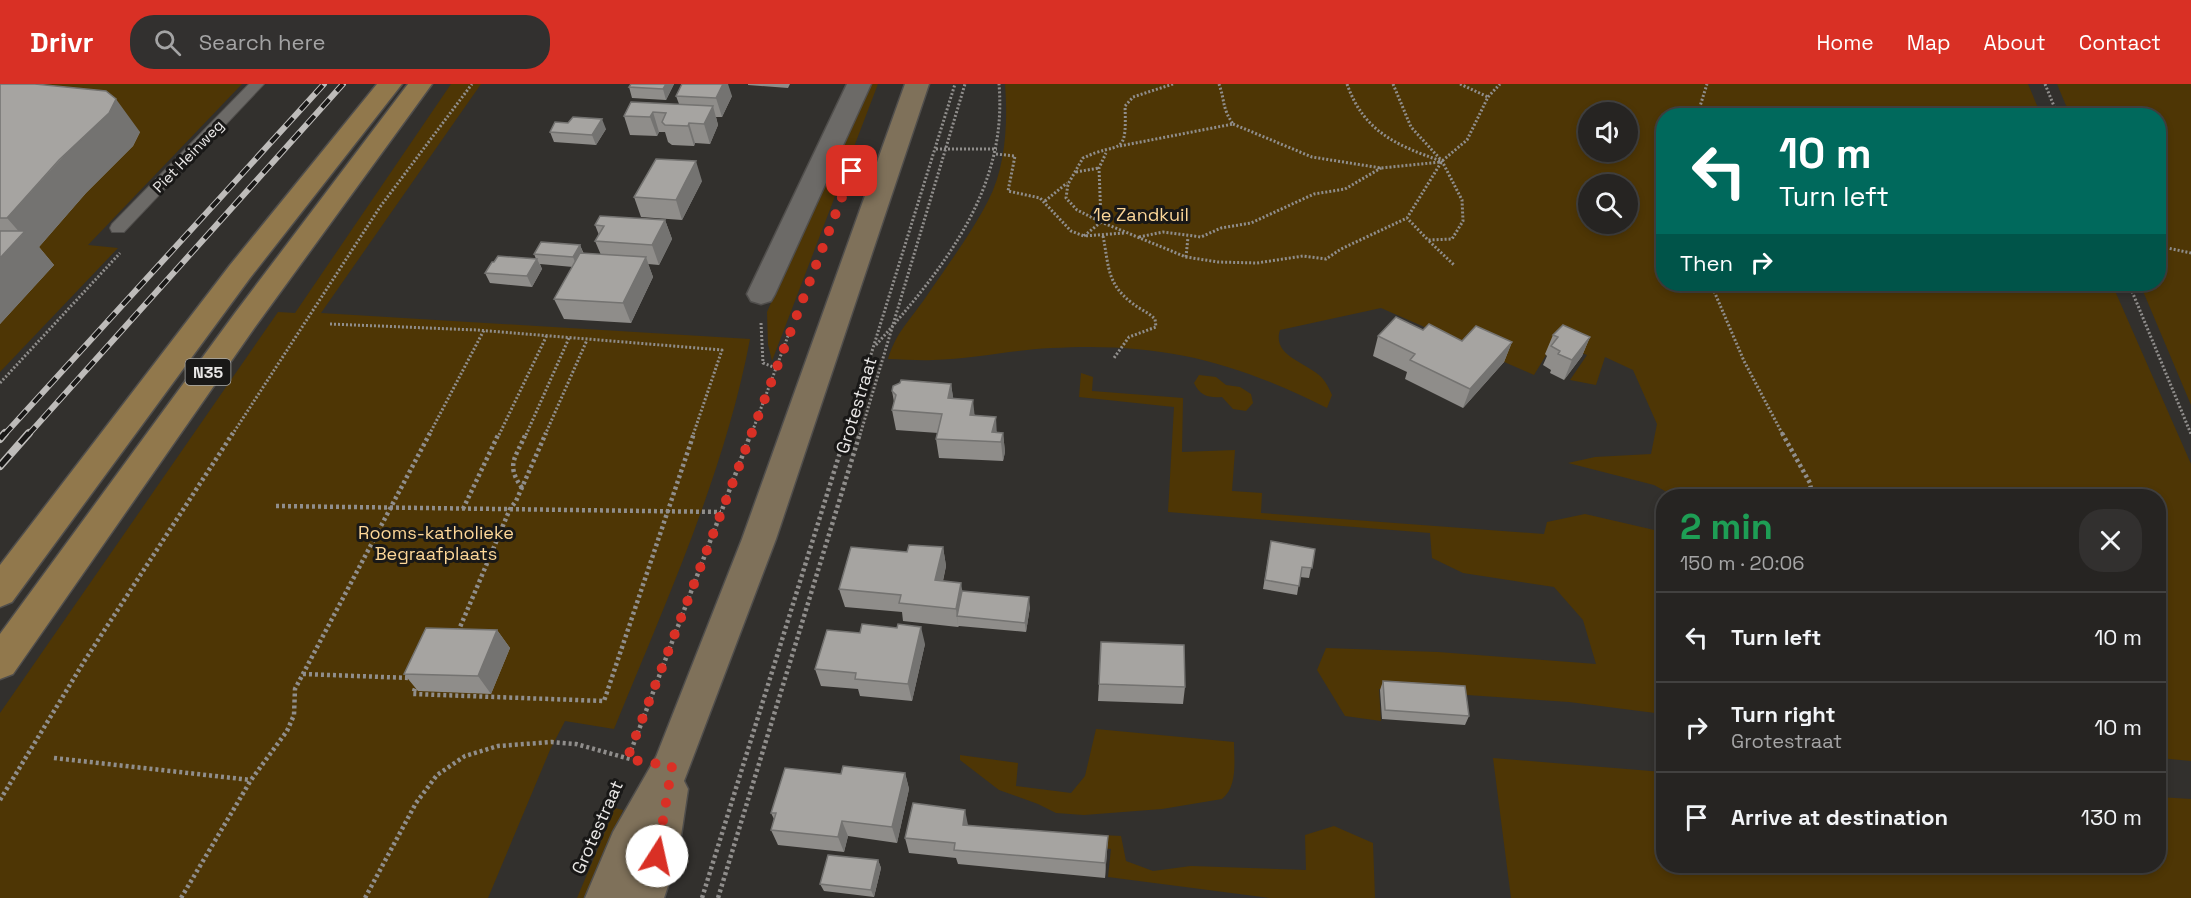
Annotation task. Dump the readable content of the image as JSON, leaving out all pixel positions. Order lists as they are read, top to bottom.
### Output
{
  "streets": {
    "main road": ["N35"],
    "street": ["Grotestraat"],
    "lane": ["Piet Heinweg"]
  },
  "parks": ["1e Zandkuil", "Rooms-katholieke Begraafplaats"],
  "page": {
    "header": "Drivr",
    "search": "Search here",
    "nav": [
      "Home",
      "Map",
      "About",
      "Contact"
    ],
    "turn": ["10 m", "Turn left"],
    "then": "Then",
    "heading": ["2 min", "150 m · 20:06"],
    "list": [
      {
        "name": "Turn left",
        "value": "10 m"
      },
      {
        "name": "Turn right",
        "note": "Grotestraat",
        "value": "10 m"
      },
      {
        "name": "Arrive at destination",
        "value": "130 m"
      }
    ]
  }
}
